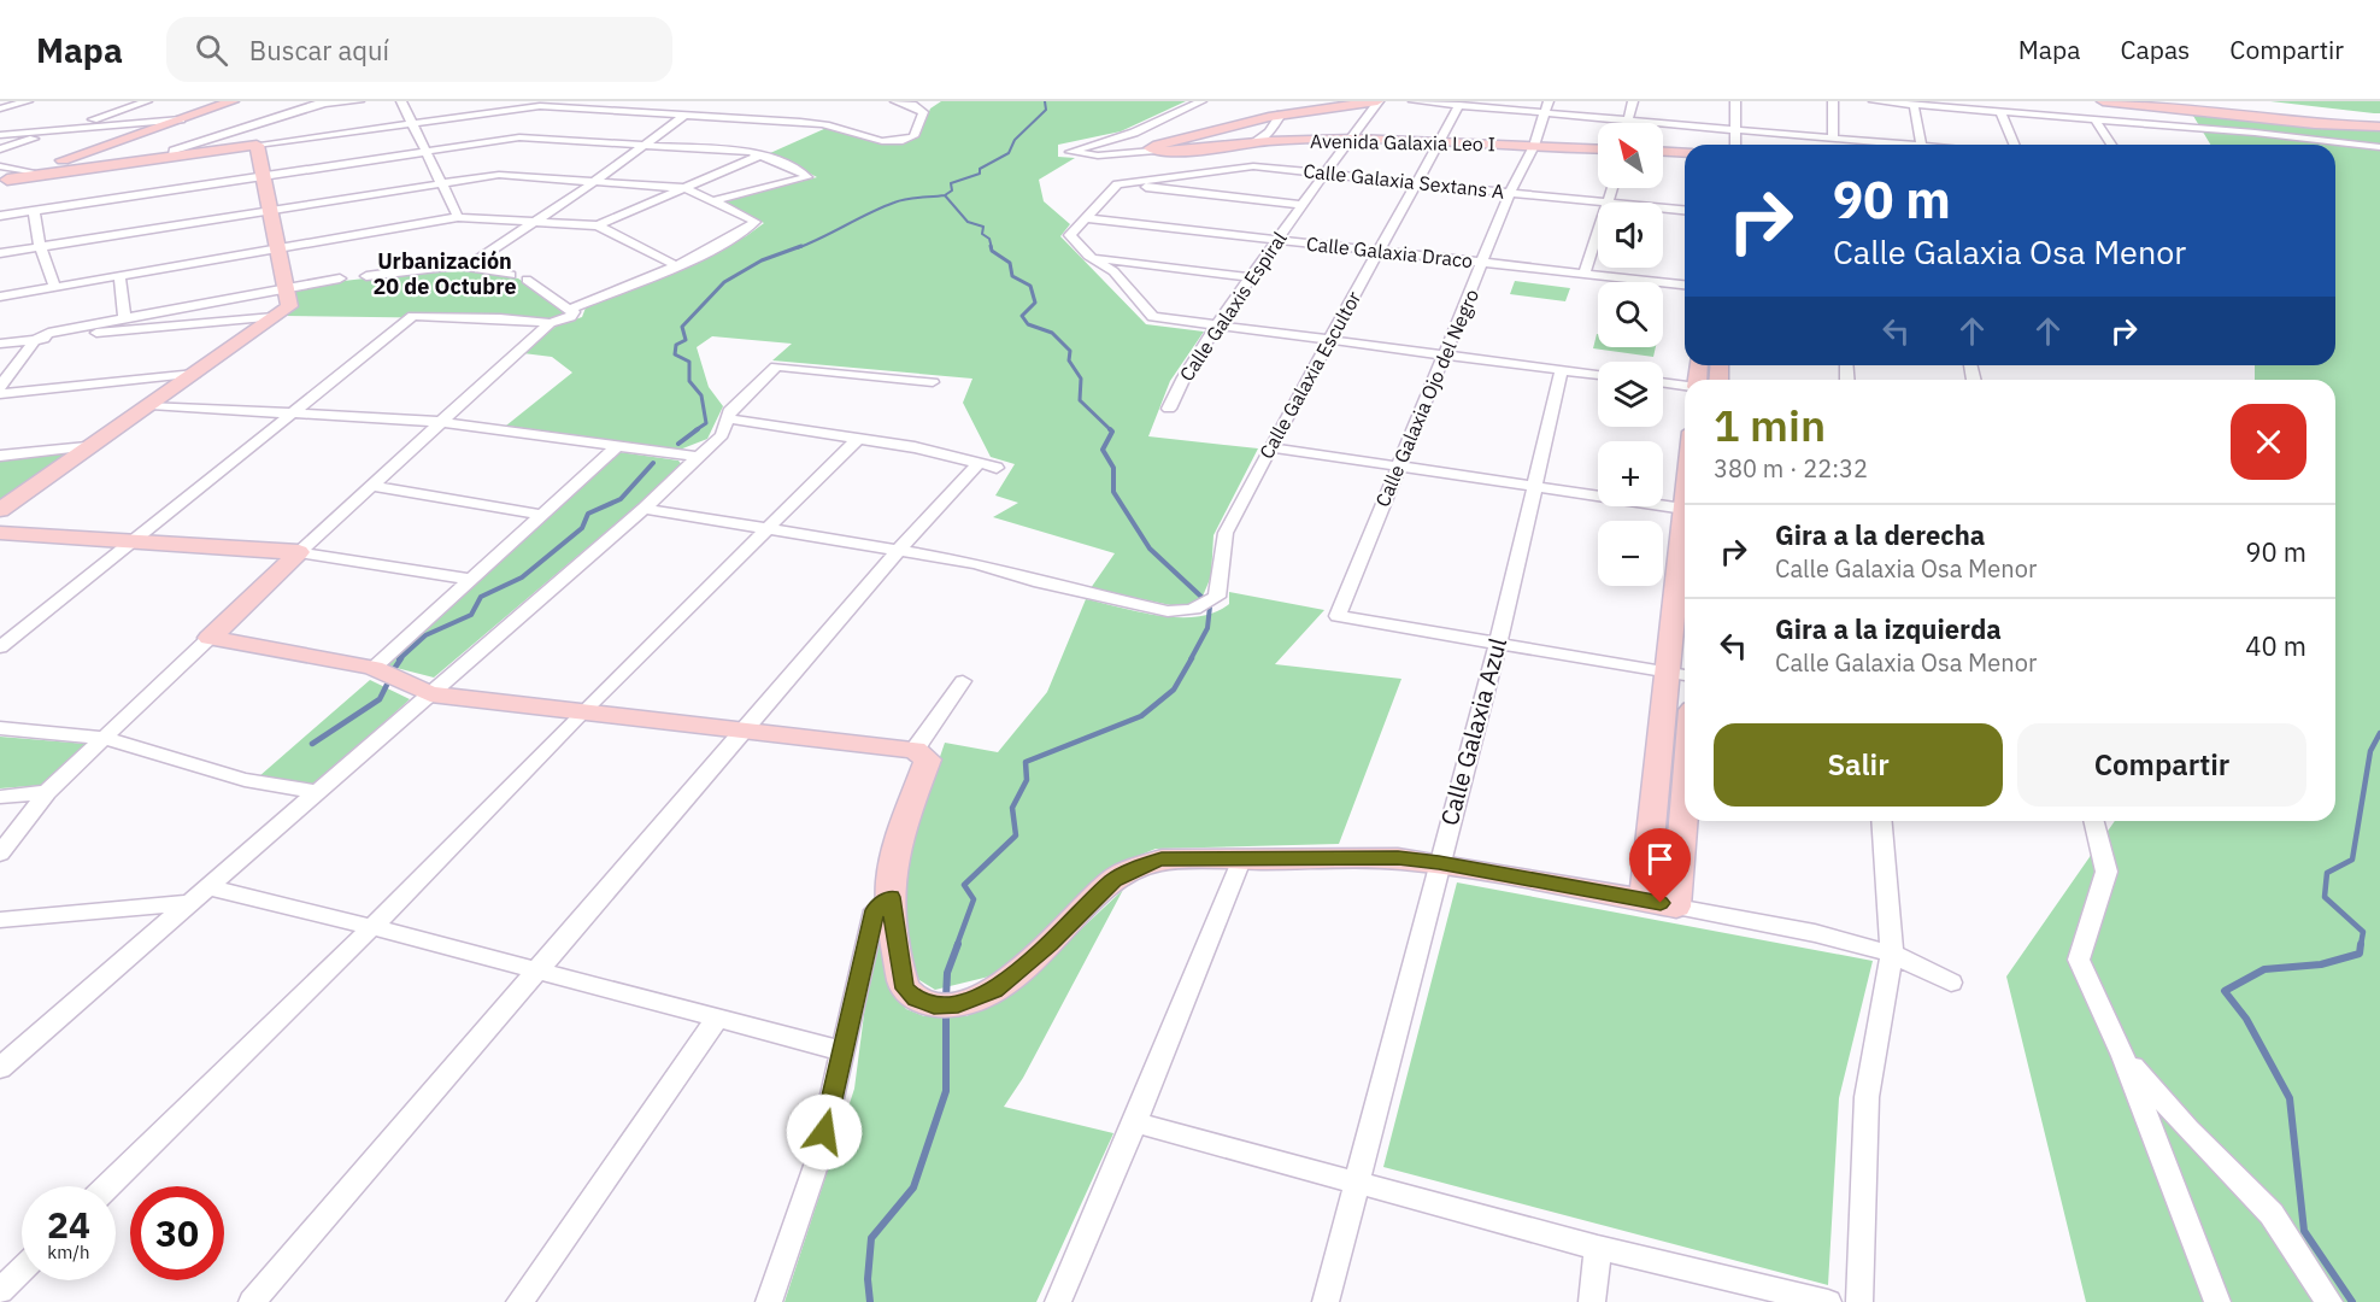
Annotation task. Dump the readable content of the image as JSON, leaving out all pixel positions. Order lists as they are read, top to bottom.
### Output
{
  "streets": {
    "street": [
      "Avenida Galaxia Leo I",
      "Calle Galaxia Sextans A",
      "Calle Galaxia Draco",
      "Calle Galaxis Espiral",
      "Calle Galaxia Escultor",
      "Calle Galaxia Ojo del Negro",
      "Calle Galaxia Azul"
    ]
  },
  "crossings": [
    ["Avenida Galaxia Leo I", "Calle Galaxis Espiral"],
    ["Avenida Galaxia Leo I", "Calle Galaxia Escultor"],
    ["Avenida Galaxia Leo I", "Calle Galaxia Ojo del Negro"],
    ["Calle Galaxia Sextans A", "Calle Galaxis Espiral"],
    ["Calle Galaxia Sextans A", "Calle Galaxia Escultor"],
    ["Calle Galaxia Sextans A", "Calle Galaxia Ojo del Negro"],
    ["Calle Galaxia Draco", "Calle Galaxis Espiral"],
    ["Calle Galaxia Draco", "Calle Galaxia Escultor"],
    ["Calle Galaxia Draco", "Calle Galaxia Ojo del Negro"],
    ["Calle Galaxia Ojo del Negro", "Calle Galaxia Azul"]
  ],
  "districts": ["Urbanización 20 de Octubre"],
  "north": "top left",
  "page": {
    "header": "Mapa",
    "search": "Buscar aquí",
    "nav": ["Mapa", "Capas", "Compartir"],
    "map_buttons": ["+", "−"],
    "turn": ["90 m", "Calle Galaxia Osa Menor"],
    "heading": ["1 min", "380 m · 22:32"],
    "list": [
      {
        "name": "Gira a la derecha",
        "note": "Calle Galaxia Osa Menor",
        "value": "90 m"
      },
      {
        "name": "Gira a la izquierda",
        "note": "Calle Galaxia Osa Menor",
        "value": "40 m"
      }
    ],
    "buttons": ["Salir", "Compartir"],
    "speed": "24 km/h",
    "limit": "30"
  }
}
